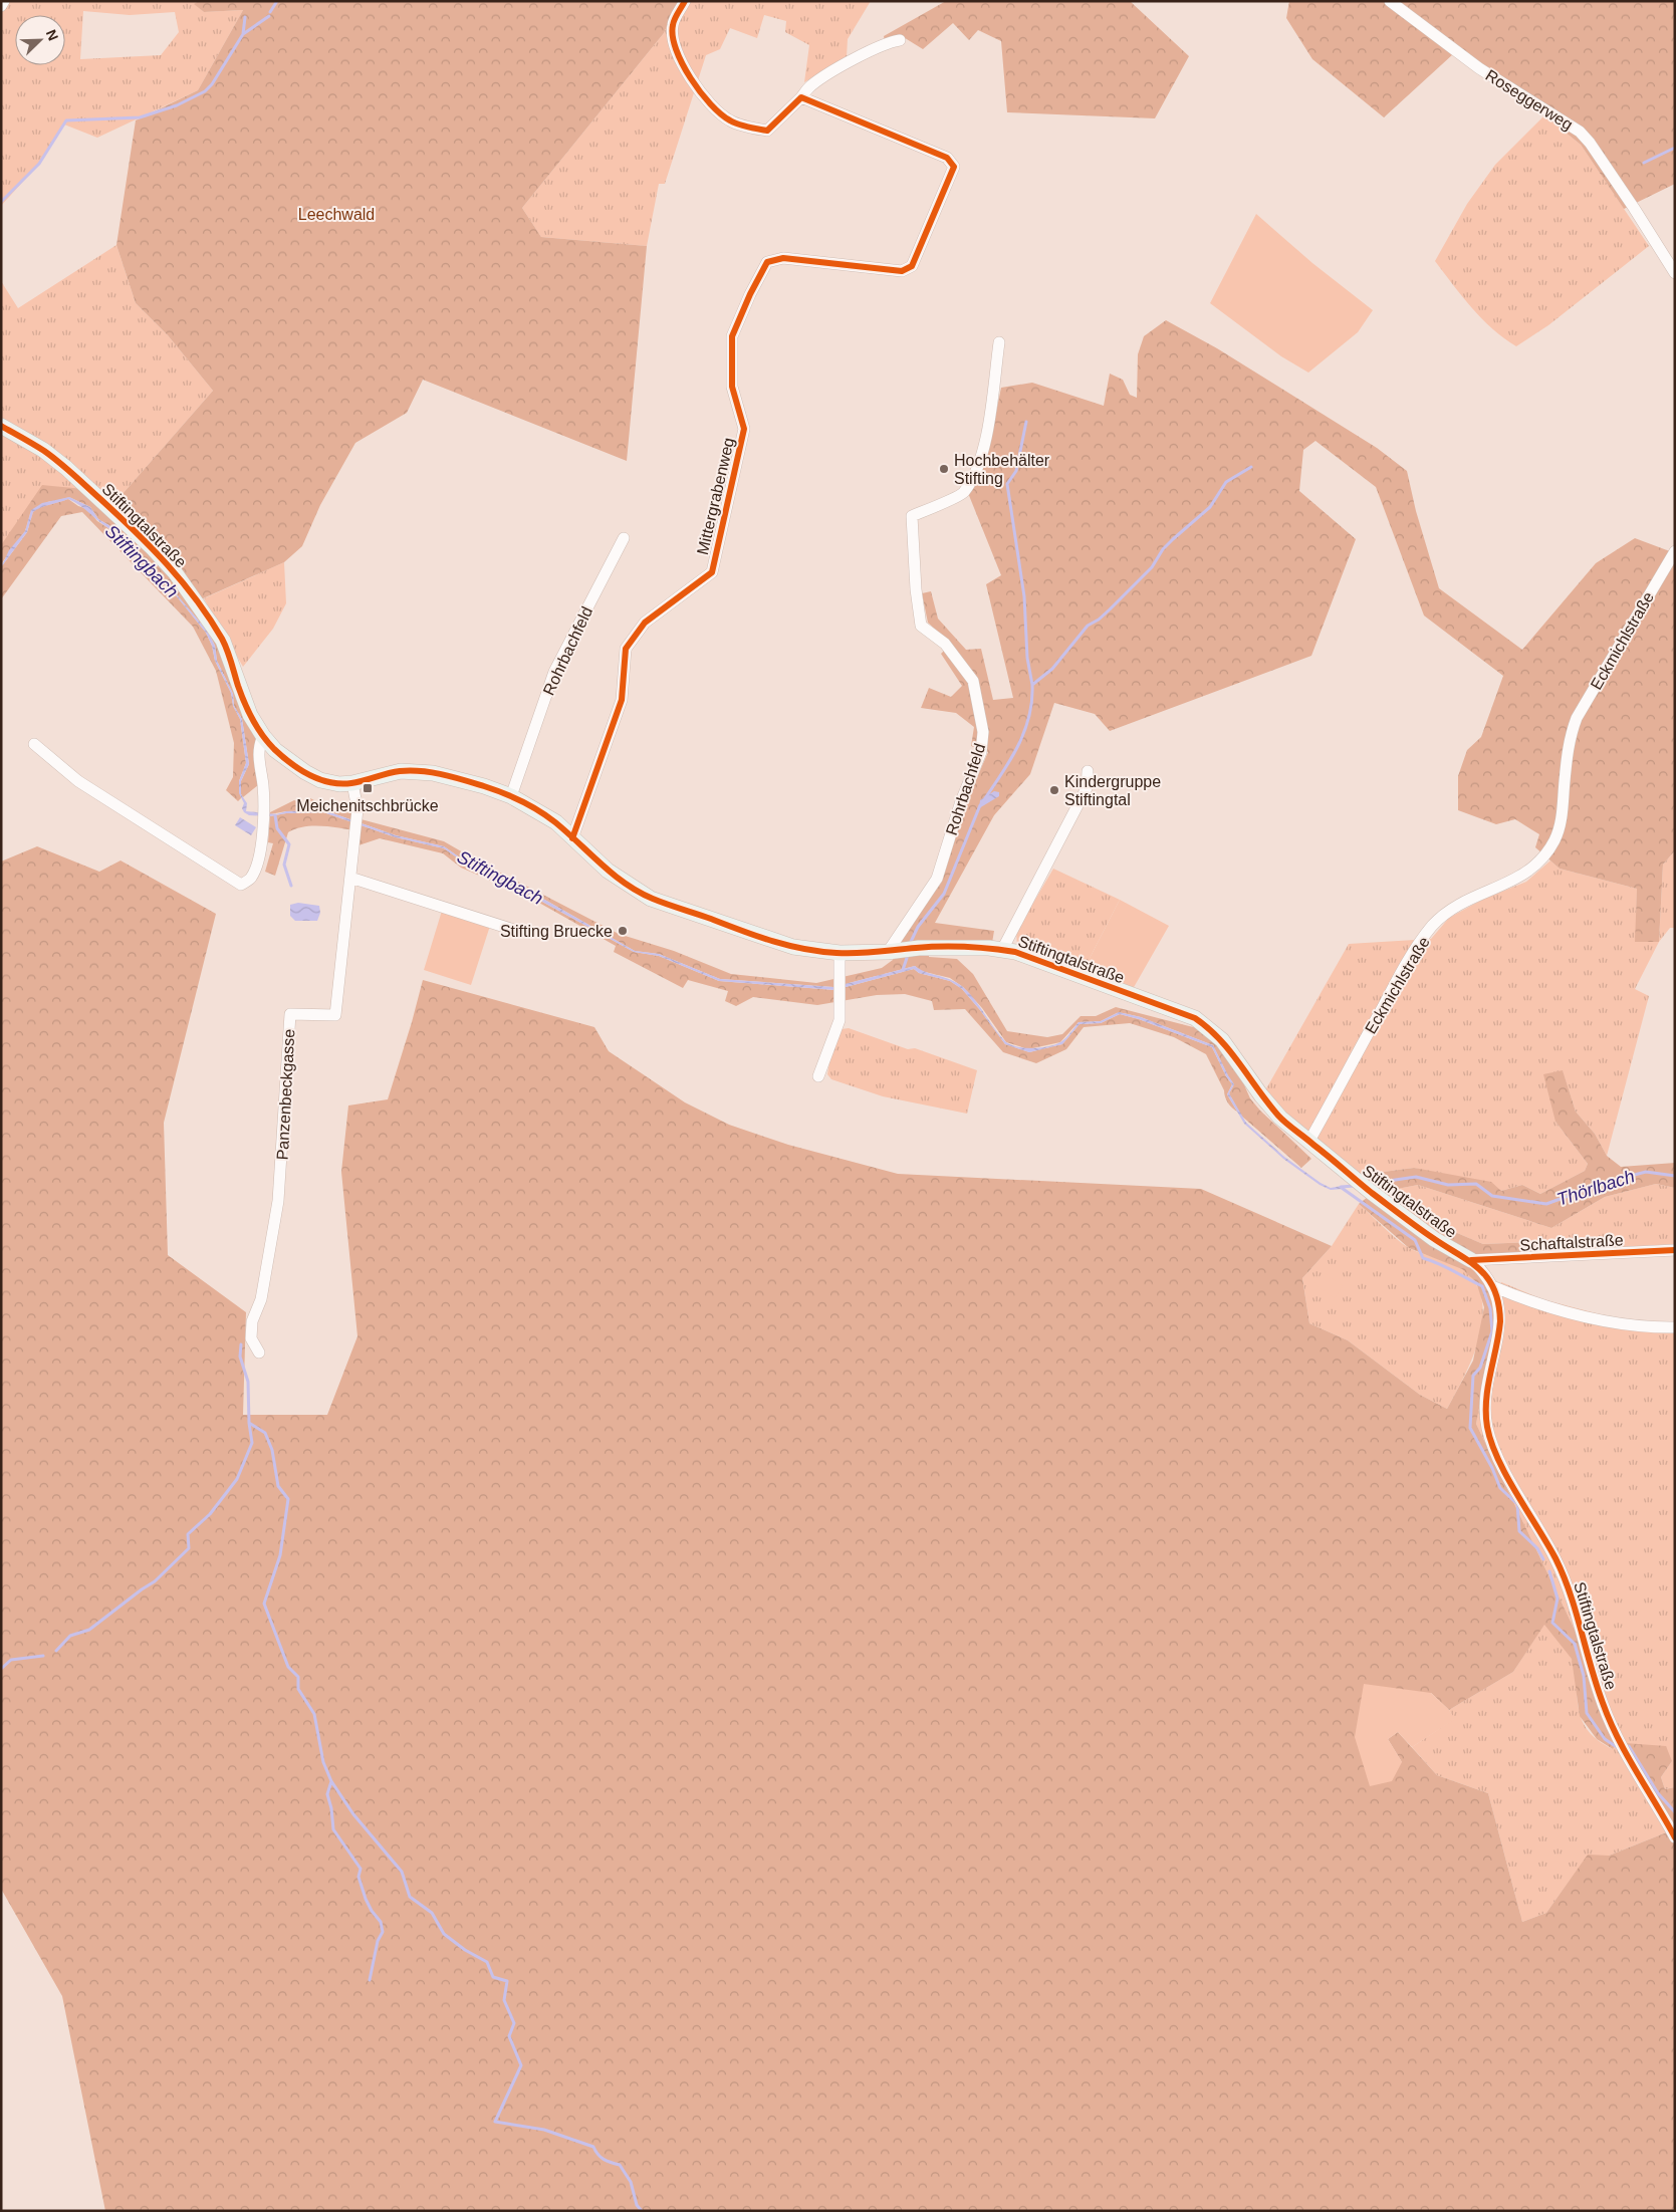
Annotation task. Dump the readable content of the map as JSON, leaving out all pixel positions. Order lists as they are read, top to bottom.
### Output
{
  "streets": {
    "street": [
      "Roseggerweg",
      "Mittergrabenweg",
      "Stiftingtalstraße",
      "Eckmichlstraße",
      "Rohrbachfeld",
      "Panzenbeckgasse",
      "Schaftalstraße"
    ]
  },
  "crossings": [
    ["Mittergrabenweg", "Stiftingtalstraße"],
    ["Stiftingtalstraße", "Eckmichlstraße"],
    ["Stiftingtalstraße", "Rohrbachfeld"],
    ["Stiftingtalstraße", "Panzenbeckgasse"],
    ["Stiftingtalstraße", "Schaftalstraße"]
  ],
  "water": ["Stiftingbach", "Thörlbach"],
  "parks": ["Leechwald"],
  "places": {
    "other": ["Hochbehälter Stifting", "Kindergruppe Stiftingtal", "Stifting Bruecke"],
    "transit": ["Meichenitschbrücke"]
  },
  "north": "top right"
}
